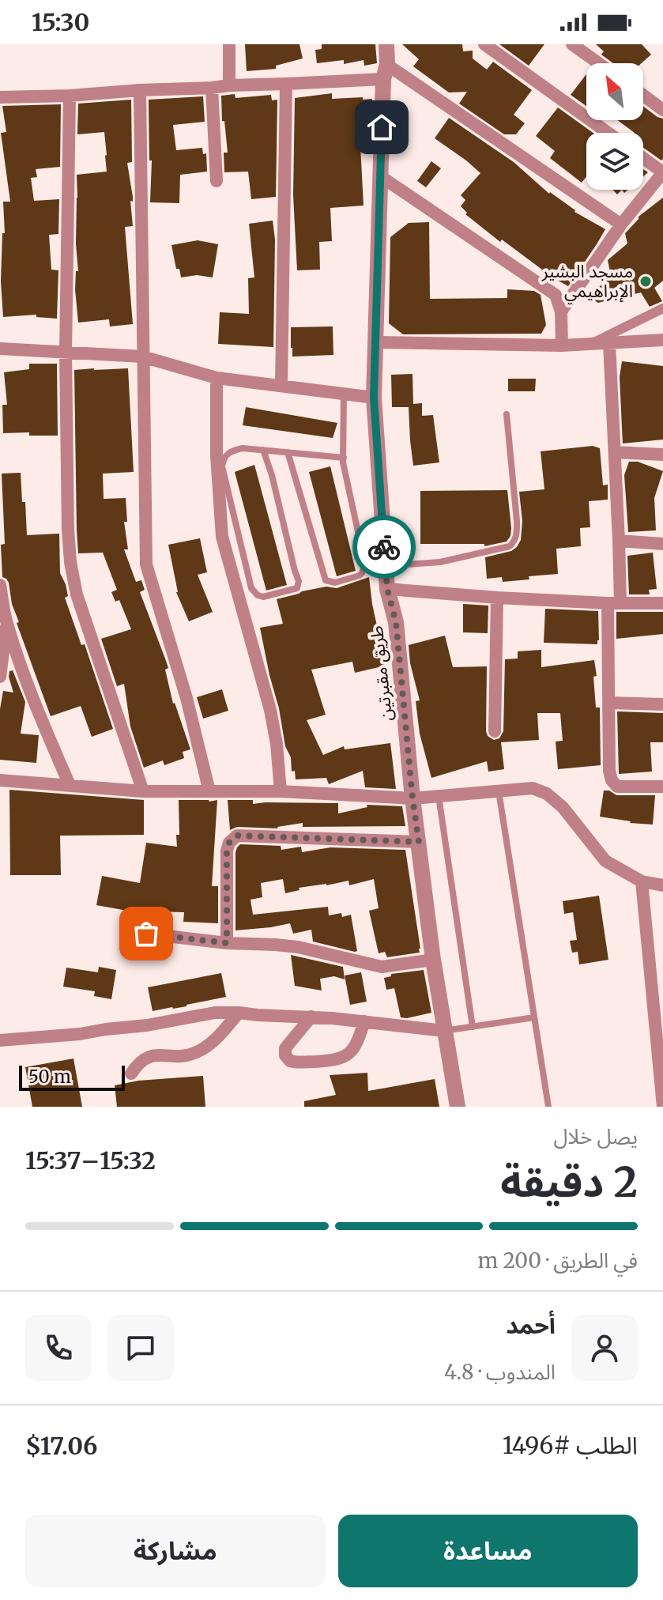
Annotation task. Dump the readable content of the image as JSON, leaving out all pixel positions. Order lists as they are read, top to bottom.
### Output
{
  "streets": {
    "street": ["طريق مقبرتين"]
  },
  "places": ["مسجد البشير الإبراهيمي"],
  "scale_bar": "50 m",
  "north": "top left",
  "page": {
    "status": "15:30",
    "scale": "50 m",
    "heading": ["2 دقيقة", "يصل خلال", "15:32–15:37"],
    "panel": [
      "أحمد",
      "المندوب · 4.8",
      "الطلب #1496",
      "$17.06"
    ],
    "bar": "في الطريق · 200 m",
    "buttons": ["مساعدة", "مشاركة"]
  }
}
